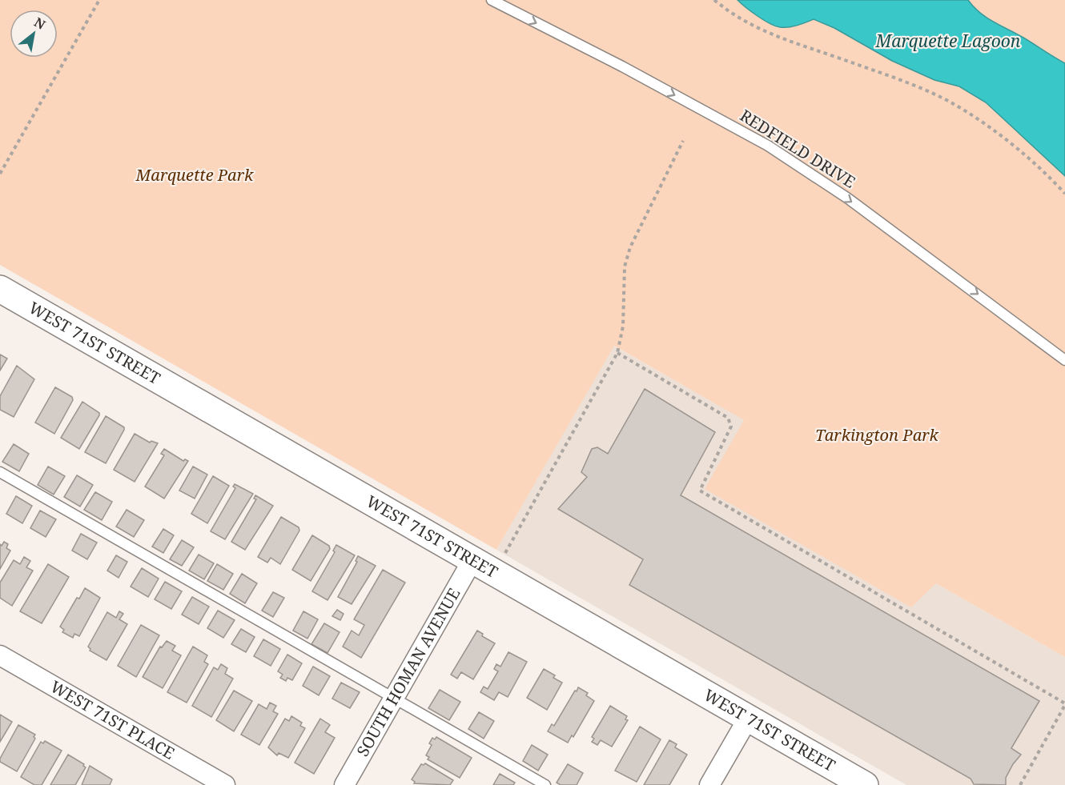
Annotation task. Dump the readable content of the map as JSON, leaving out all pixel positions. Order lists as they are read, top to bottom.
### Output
{
  "streets": {
    "main road": ["WEST 71ST STREET"],
    "street": ["SOUTH HOMAN AVENUE", "WEST 71ST PLACE"],
    "lane": ["REDFIELD DRIVE"]
  },
  "crossings": [
    ["WEST 71ST STREET", "SOUTH HOMAN AVENUE"]
  ],
  "one_way": ["REDFIELD DRIVE"],
  "water": ["Marquette Lagoon"],
  "parks": ["Marquette Park", "Tarkington Park"],
  "north": "top right"
}
